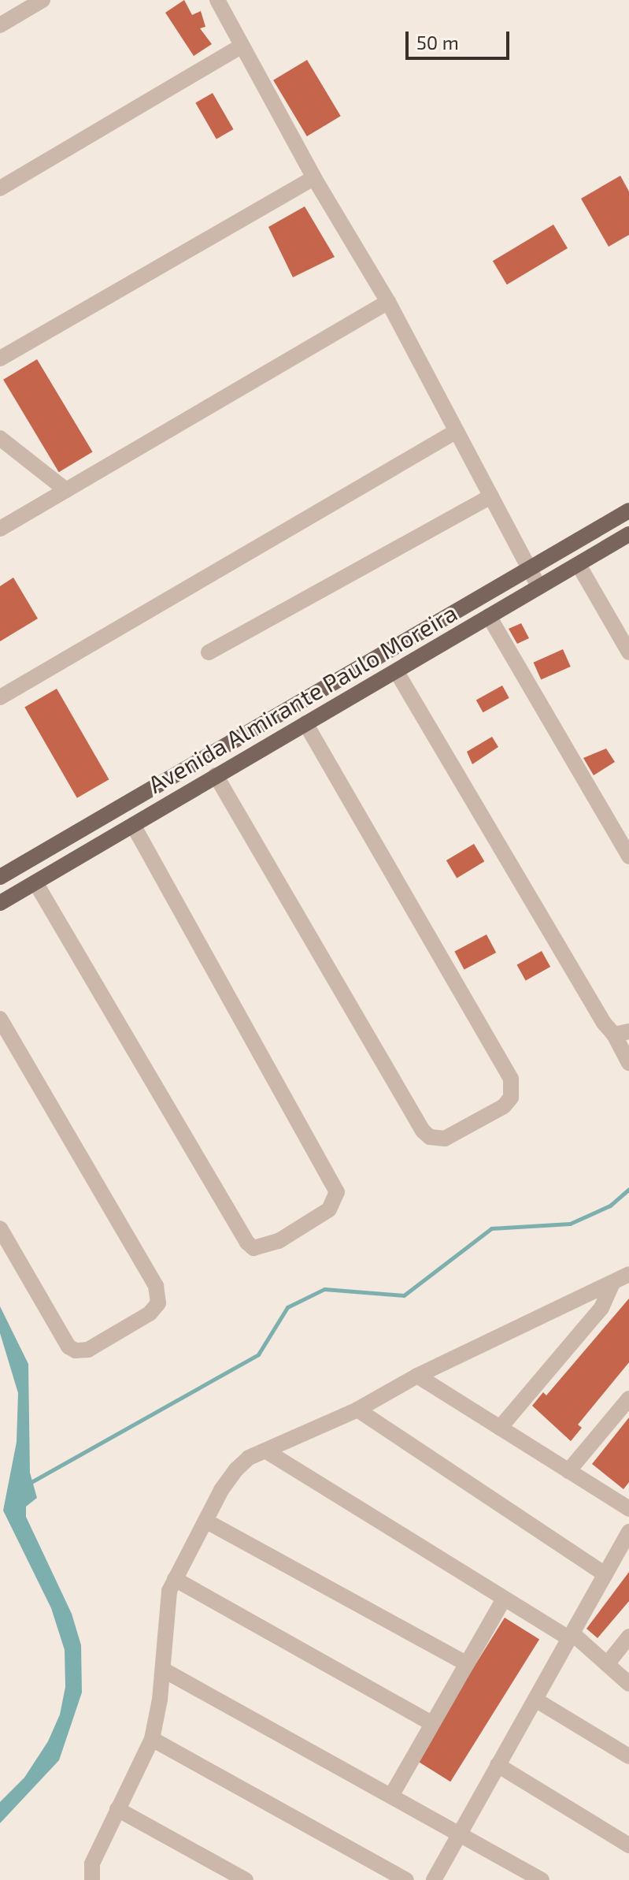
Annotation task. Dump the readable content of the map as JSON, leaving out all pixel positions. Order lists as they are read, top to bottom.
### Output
{
  "streets": {
    "main road": ["Avenida Almirante Paulo Moreira"]
  },
  "scale_bar": "50 m"
}
